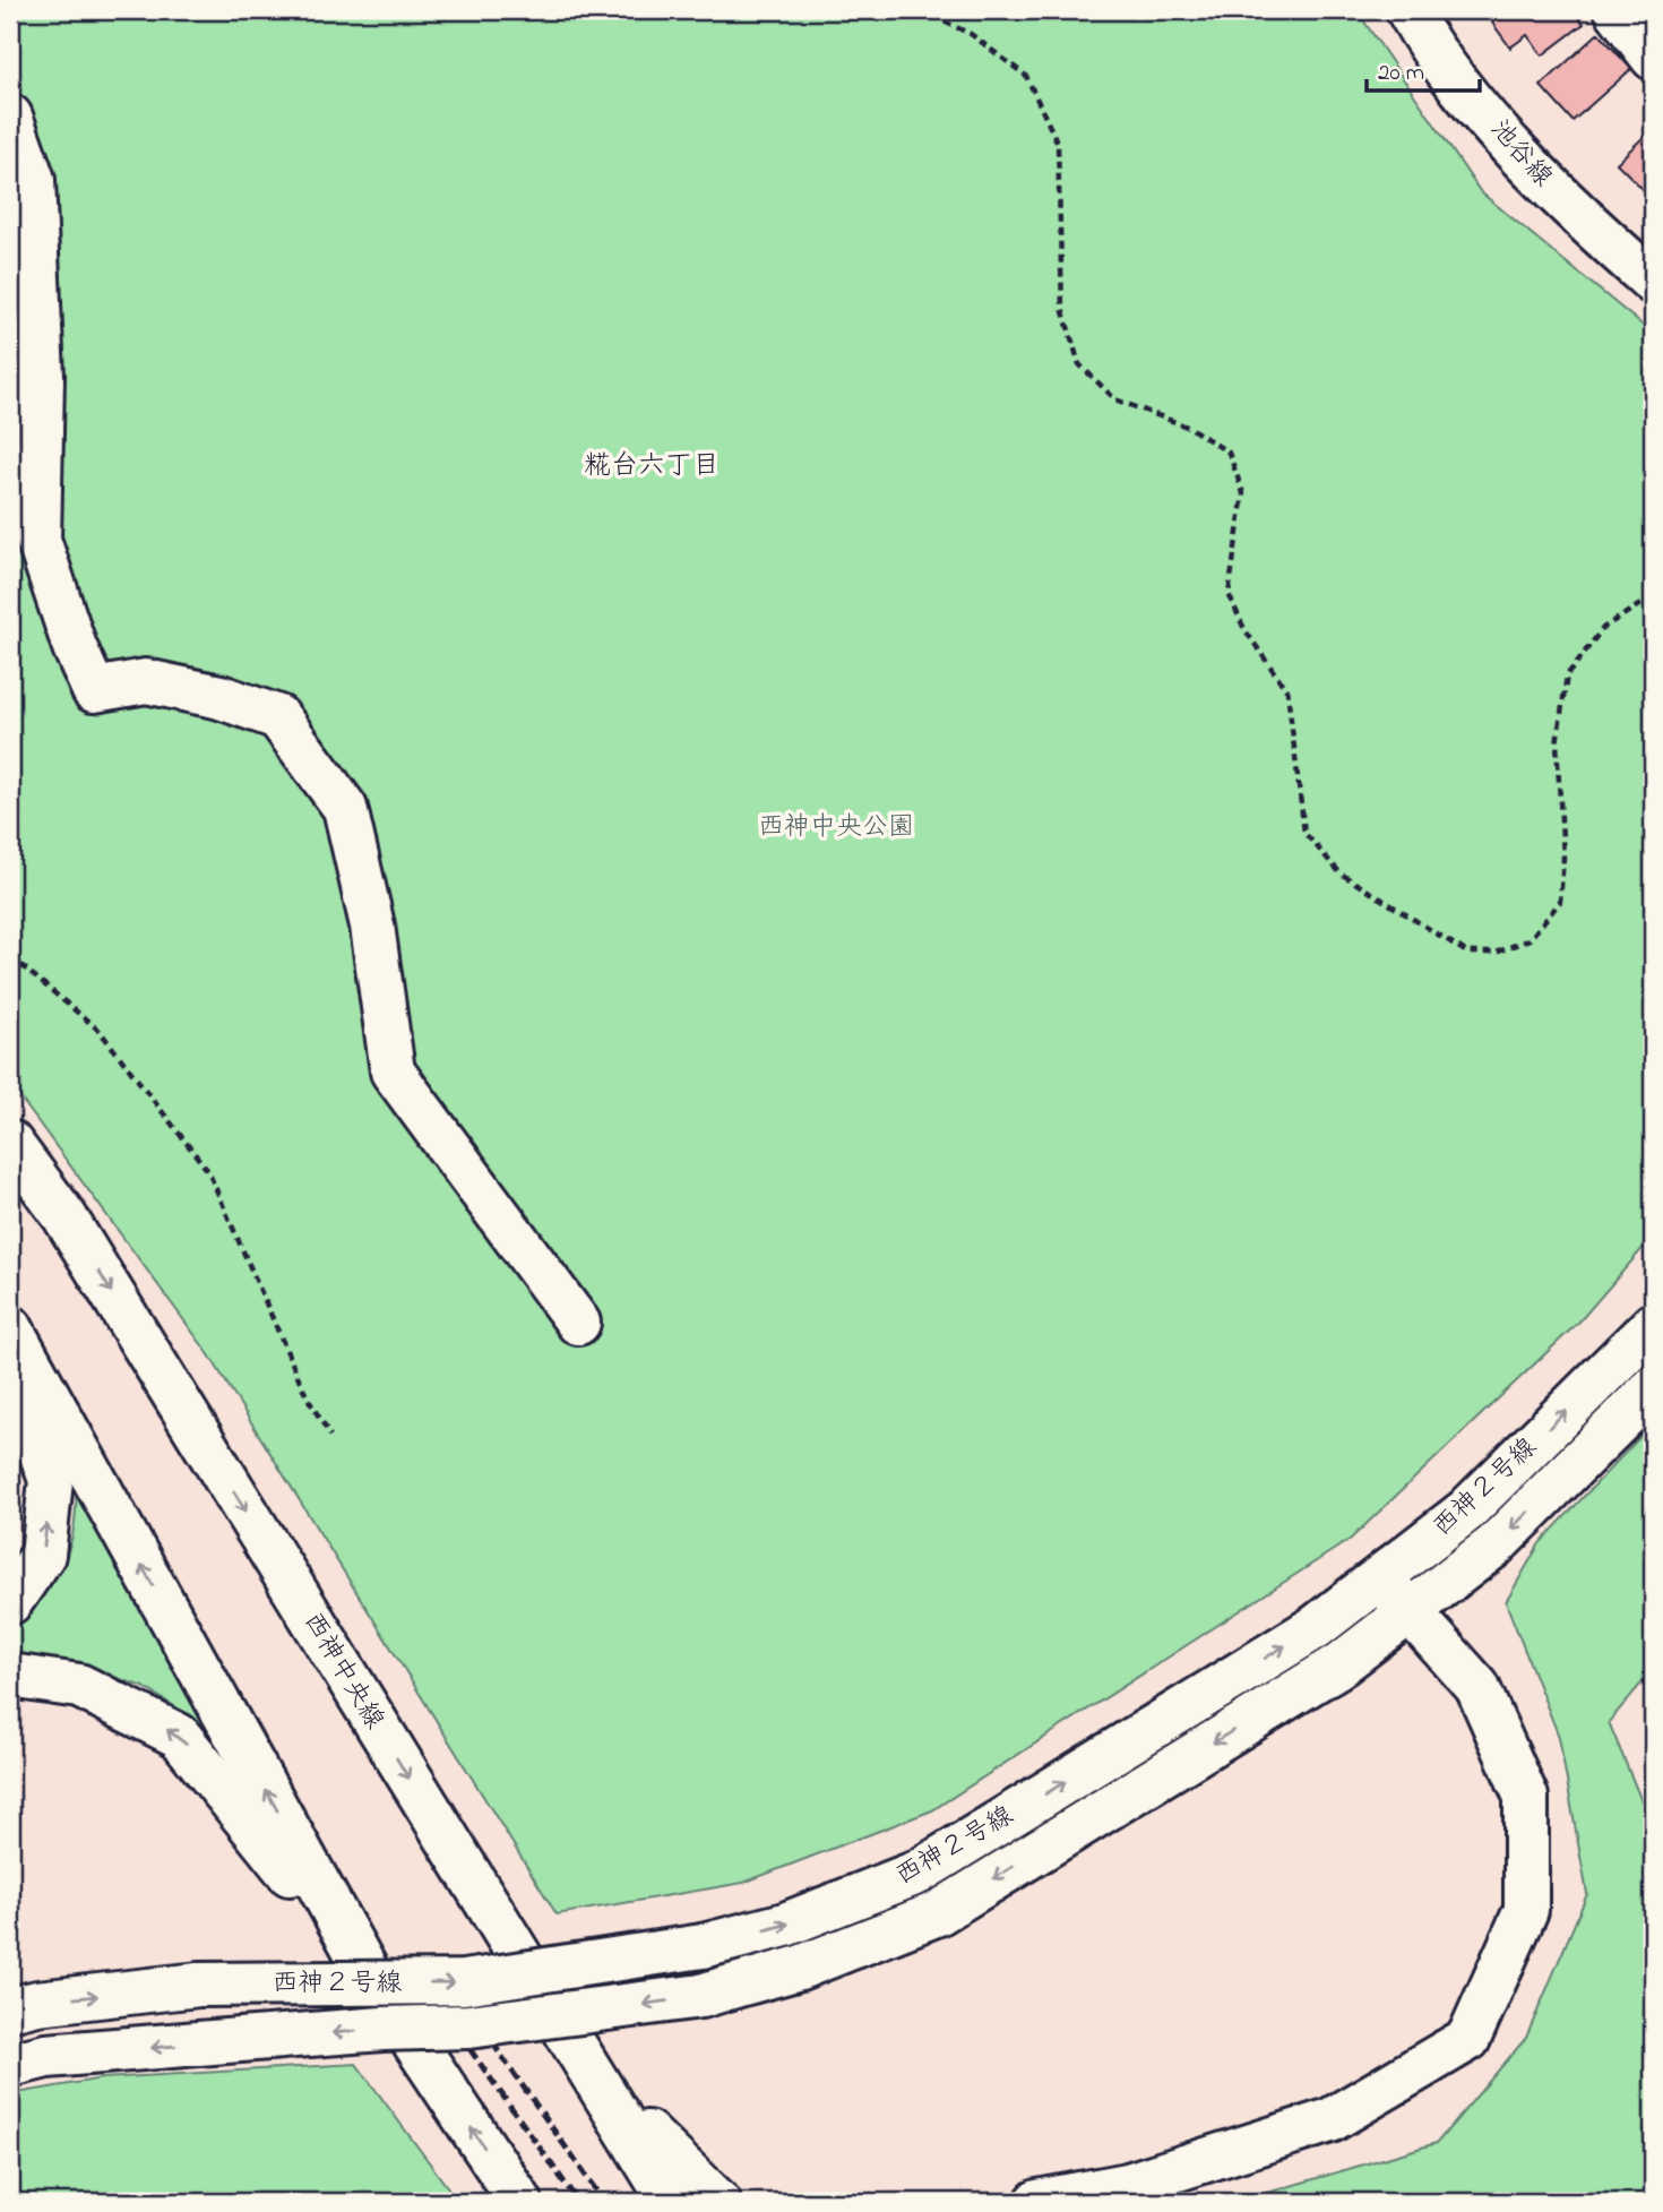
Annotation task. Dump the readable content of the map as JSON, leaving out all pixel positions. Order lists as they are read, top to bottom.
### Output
{
  "streets": {
    "street": ["池谷線", "西神２号線", "西神中央線"]
  },
  "districts": ["糀台六丁目"],
  "parks": ["西神中央公園"],
  "scale_bar": "20 m"
}
